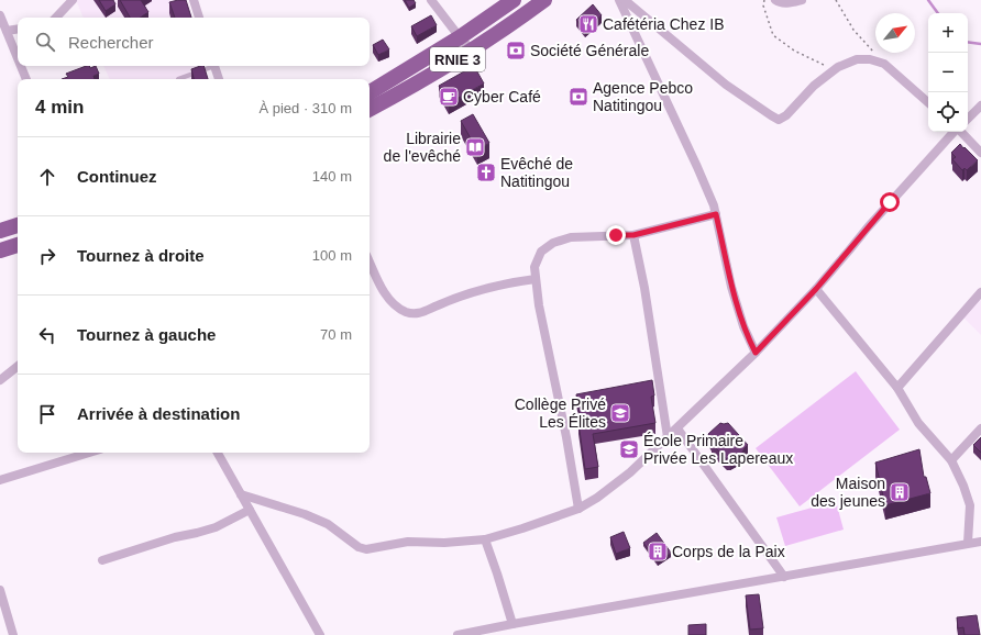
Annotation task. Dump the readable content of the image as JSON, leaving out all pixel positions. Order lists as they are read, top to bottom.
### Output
{
  "streets": {
    "highway": ["RNIE 3"]
  },
  "places": {
    "restaurant": ["Cafétéria Chez IB"],
    "bank": ["Société Générale", "Agence Pebco Natitingou"],
    "cafe": ["Cyber Café"],
    "library": ["Librairie de l'evêché"],
    "church": ["Evêché de Natitingou"],
    "school or university": ["Collège Privé Les Élites", "École Primaire Privée Les Lapereaux"],
    "building": ["Maison des jeunes", "Corps de la Paix"]
  },
  "north": "top right",
  "page": {
    "map_buttons": ["+", "−"],
    "search": "Rechercher",
    "heading": ["4 min", "À pied · 310 m"],
    "list": [
      ["Continuez", "140 m"],
      ["Tournez à droite", "100 m"],
      ["Tournez à gauche", "70 m"],
      "Arrivée à destination"
    ]
  }
}
